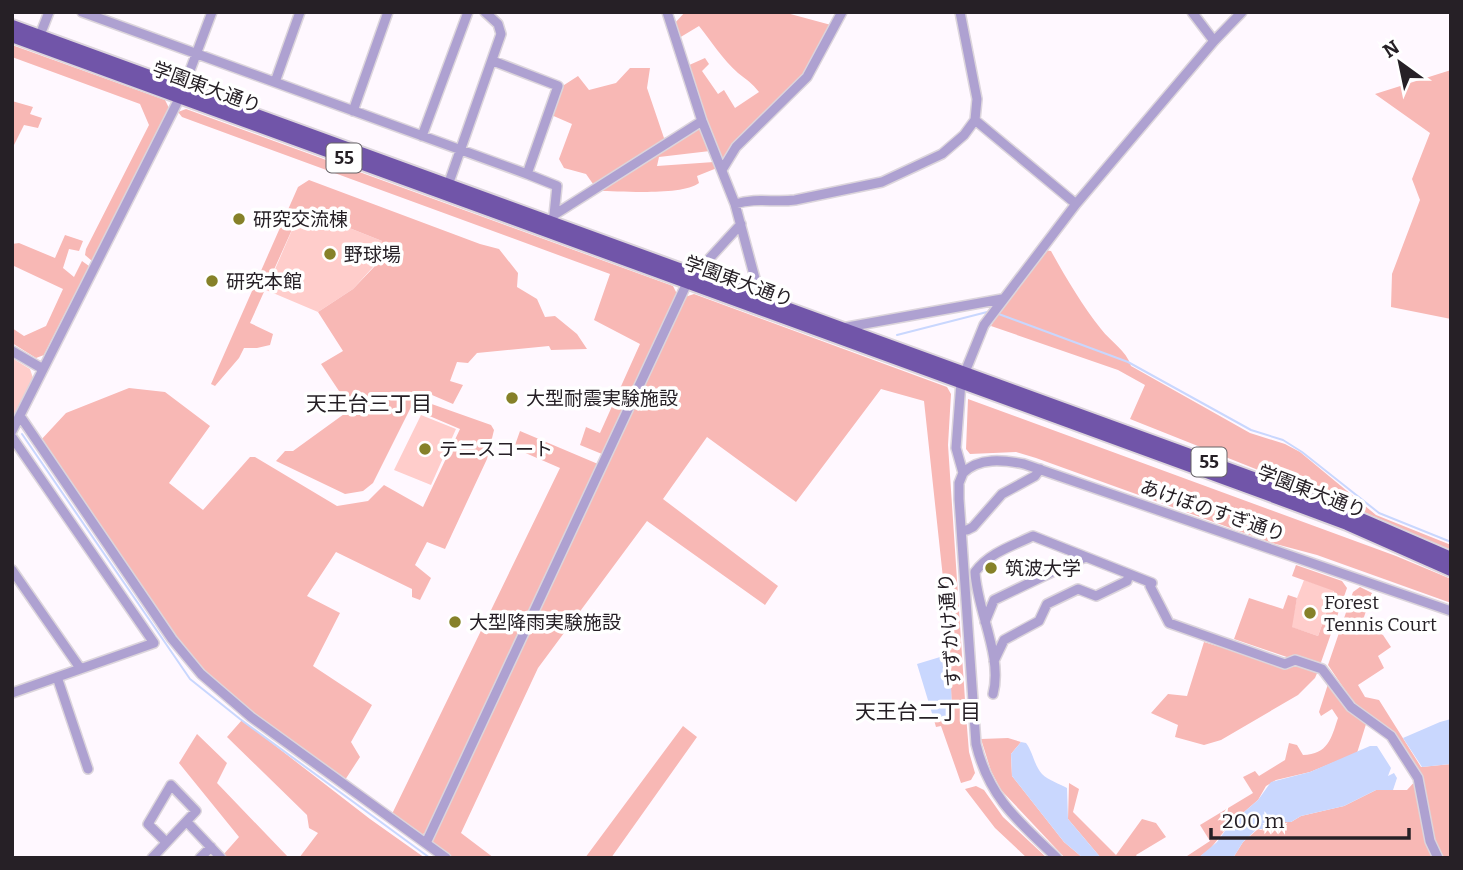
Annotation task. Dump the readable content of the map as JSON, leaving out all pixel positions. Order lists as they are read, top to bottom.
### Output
{
  "streets": {
    "main road": ["学園東大通り", "55"],
    "street": ["あけぼのすぎ通り", "すずかけ通り"]
  },
  "crossings": [
    ["学園東大通り", "すずかけ通り"],
    ["あけぼのすぎ通り", "すずかけ通り"]
  ],
  "districts": ["天王台三丁目", "天王台二丁目"],
  "places": [
    "研究交流棟",
    "野球場",
    "研究本館",
    "大型耐震実験施設",
    "テニスコート",
    "筑波大学",
    "Forest Tennis Court",
    "大型降雨実験施設"
  ],
  "scale_bar": "200 m",
  "north": "top left"
}
